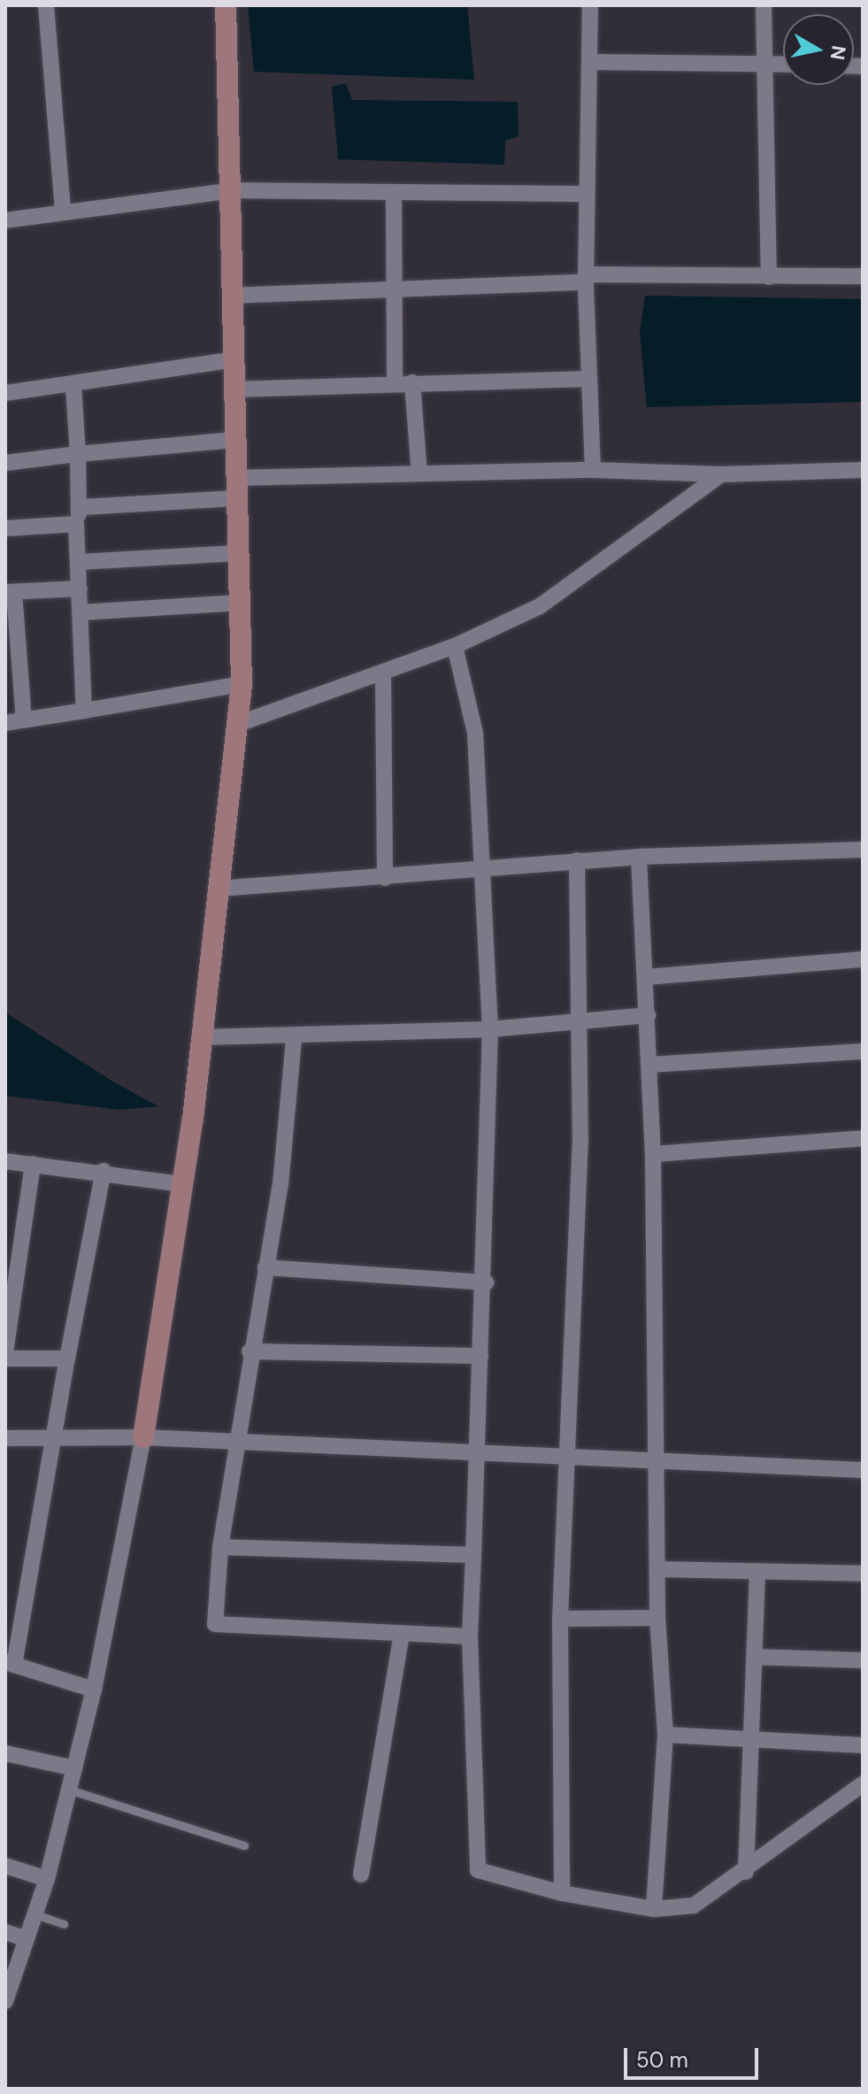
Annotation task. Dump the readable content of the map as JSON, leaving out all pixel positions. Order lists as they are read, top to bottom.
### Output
{
  "scale_bar": "50 m",
  "north": "right"
}
